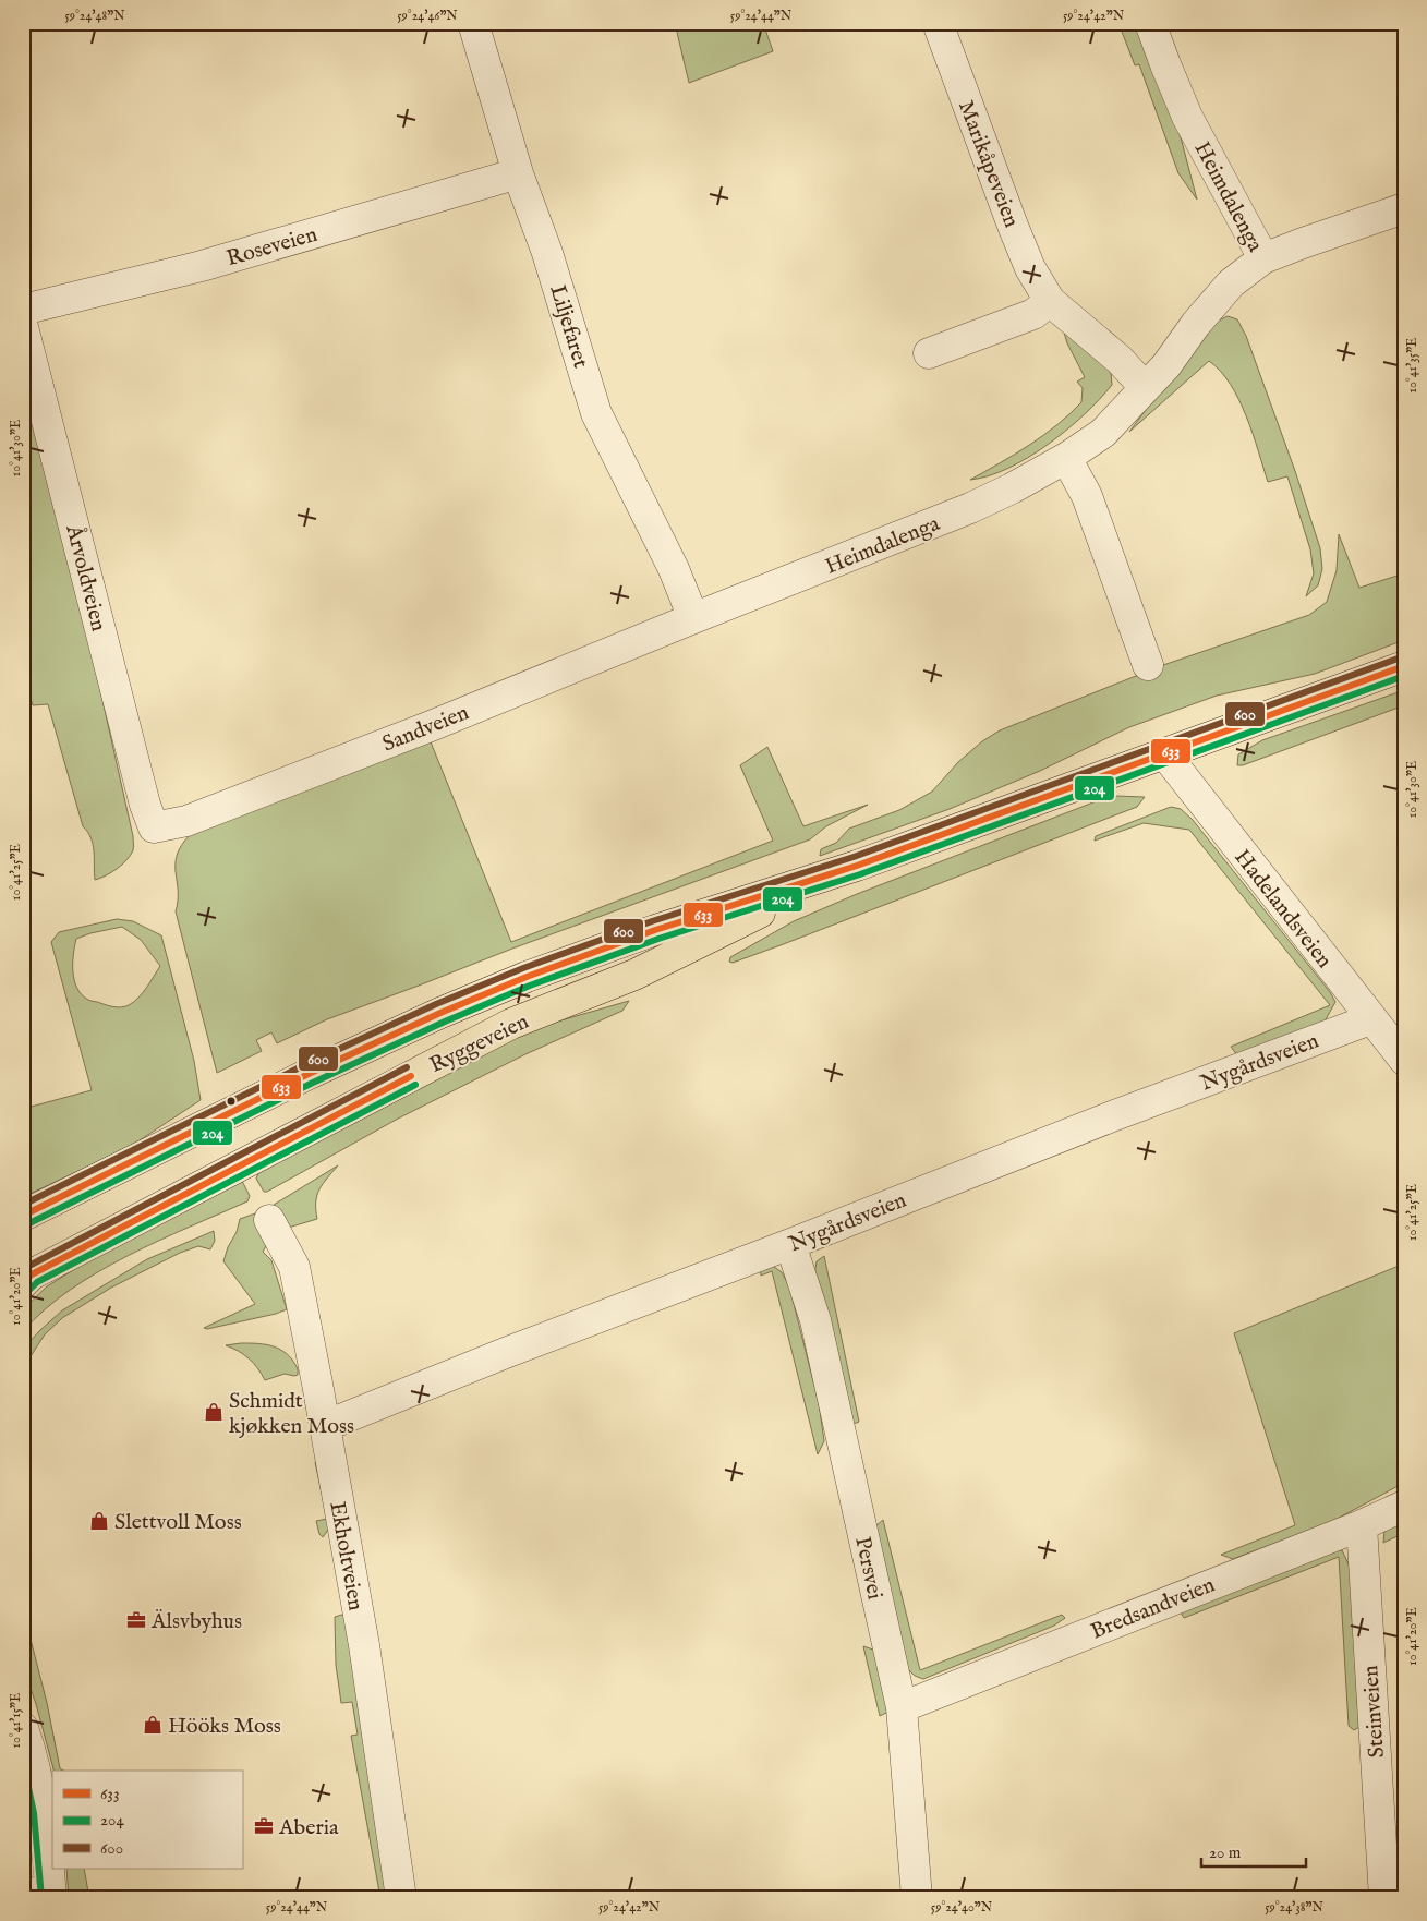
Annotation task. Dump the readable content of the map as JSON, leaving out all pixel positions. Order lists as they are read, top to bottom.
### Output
{
  "streets": {
    "main road": ["Ryggeveien"],
    "street": [
      "Marikåpeveien",
      "Heimdalenga",
      "Roseveien",
      "Liljefaret",
      "Årvoldveien",
      "Sandveien",
      "Hadelandsveien",
      "Nygårdsveien",
      "Ekholtveien",
      "Persvei",
      "Bredsandveien",
      "Steinveien"
    ]
  },
  "crossings": [
    ["Marikåpeveien", "Heimdalenga"],
    ["Heimdalenga", "Liljefaret"],
    ["Heimdalenga", "Sandveien"],
    ["Roseveien", "Liljefaret"],
    ["Liljefaret", "Sandveien"],
    ["Årvoldveien", "Sandveien"],
    ["Hadelandsveien", "Ryggeveien"],
    ["Hadelandsveien", "Nygårdsveien"],
    ["Nygårdsveien", "Ekholtveien"],
    ["Nygårdsveien", "Persvei"],
    ["Persvei", "Bredsandveien"],
    ["Bredsandveien", "Steinveien"]
  ],
  "places": {
    "shop": ["Schmidt kjøkken Moss", "Slettvoll Moss", "Hööks Moss"],
    "office": ["Älsvbyhus", "Aberia"]
  },
  "lines": ["transit line 600", "transit line 633", "transit line 204"],
  "legend": ["633", "204", "600"],
  "scale_bar": "20 m",
  "coordinates": [
    "59°24'48\"N",
    "59°24'46\"N",
    "59°24'44\"N",
    "59°24'42\"N",
    "10°41'35\"E",
    "10°41'30\"E",
    "10°41'25\"E",
    "10°41'20\"E",
    "10°41'15\"E",
    "59°24'40\"N",
    "59°24'38\"N"
  ]
}
